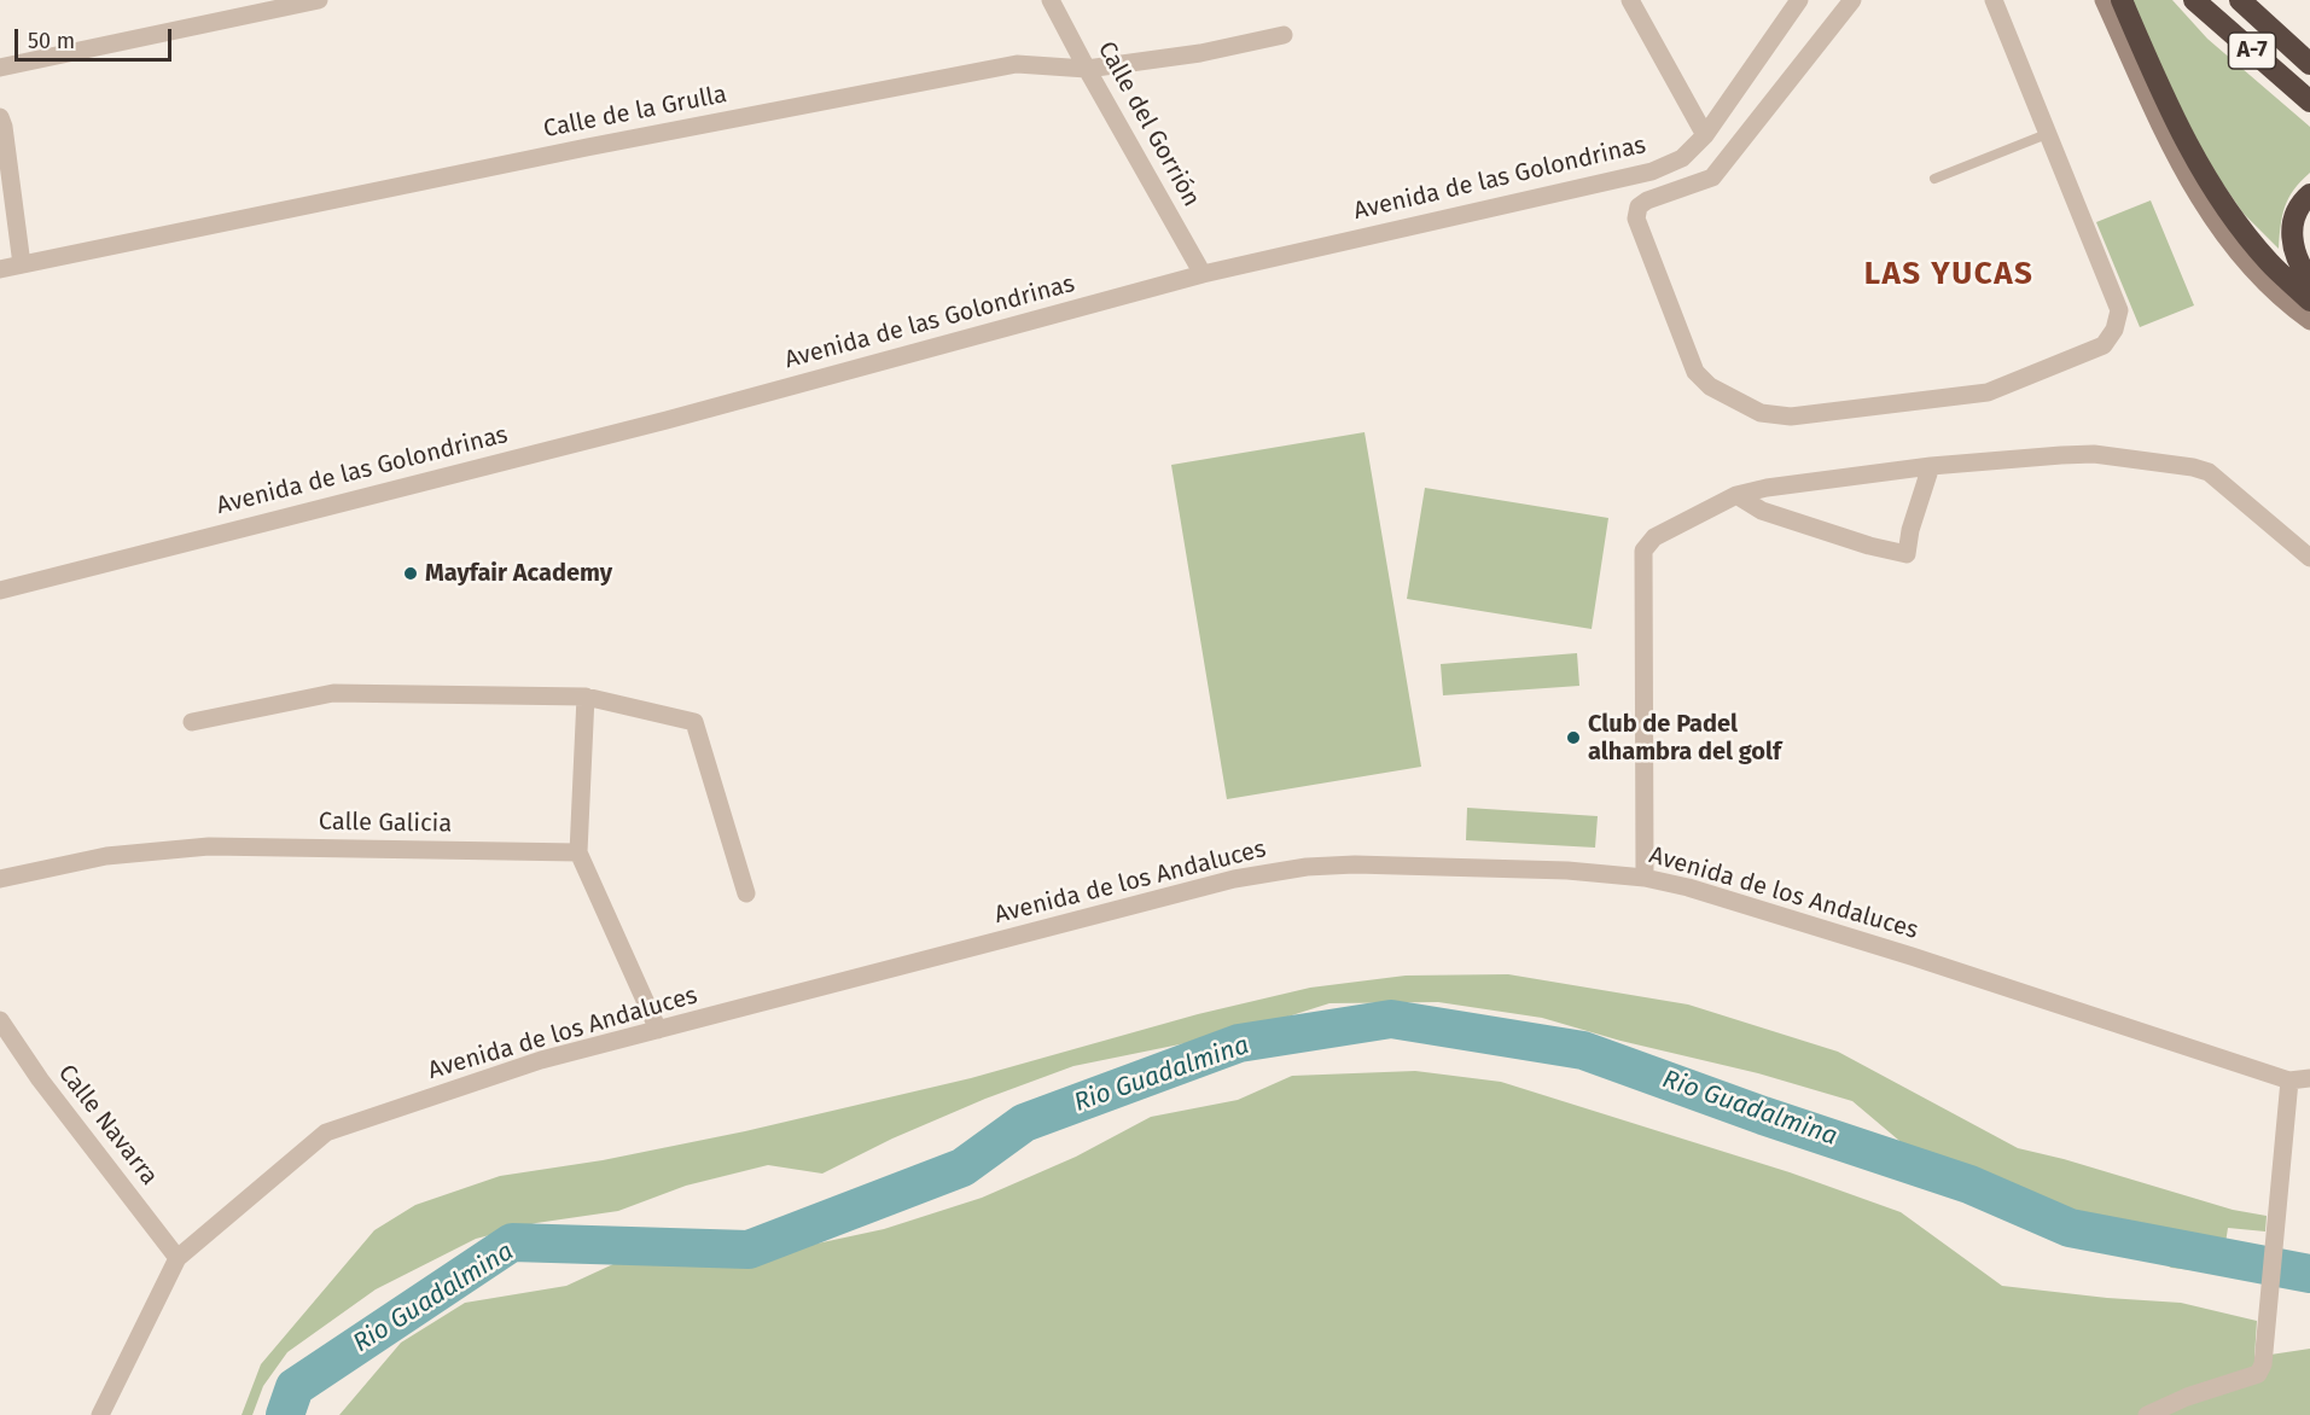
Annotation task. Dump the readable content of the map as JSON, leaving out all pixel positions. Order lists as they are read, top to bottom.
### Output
{
  "streets": {
    "highway": ["A-7"],
    "street": [
      "Calle de la Grulla",
      "Calle del Gorrión",
      "Avenida de las Golondrinas",
      "Calle Galicia",
      "Avenida de los Andaluces",
      "Calle Navarra"
    ]
  },
  "crossings": [
    ["Calle de la Grulla", "Calle del Gorrión"],
    ["Calle del Gorrión", "Avenida de las Golondrinas"],
    ["Avenida de los Andaluces", "Calle Navarra"]
  ],
  "districts": ["LAS YUCAS"],
  "water": ["Rio Guadalmina"],
  "places": ["Mayfair Academy", "Club de Padel alhambra del golf"],
  "scale_bar": "50 m"
}
